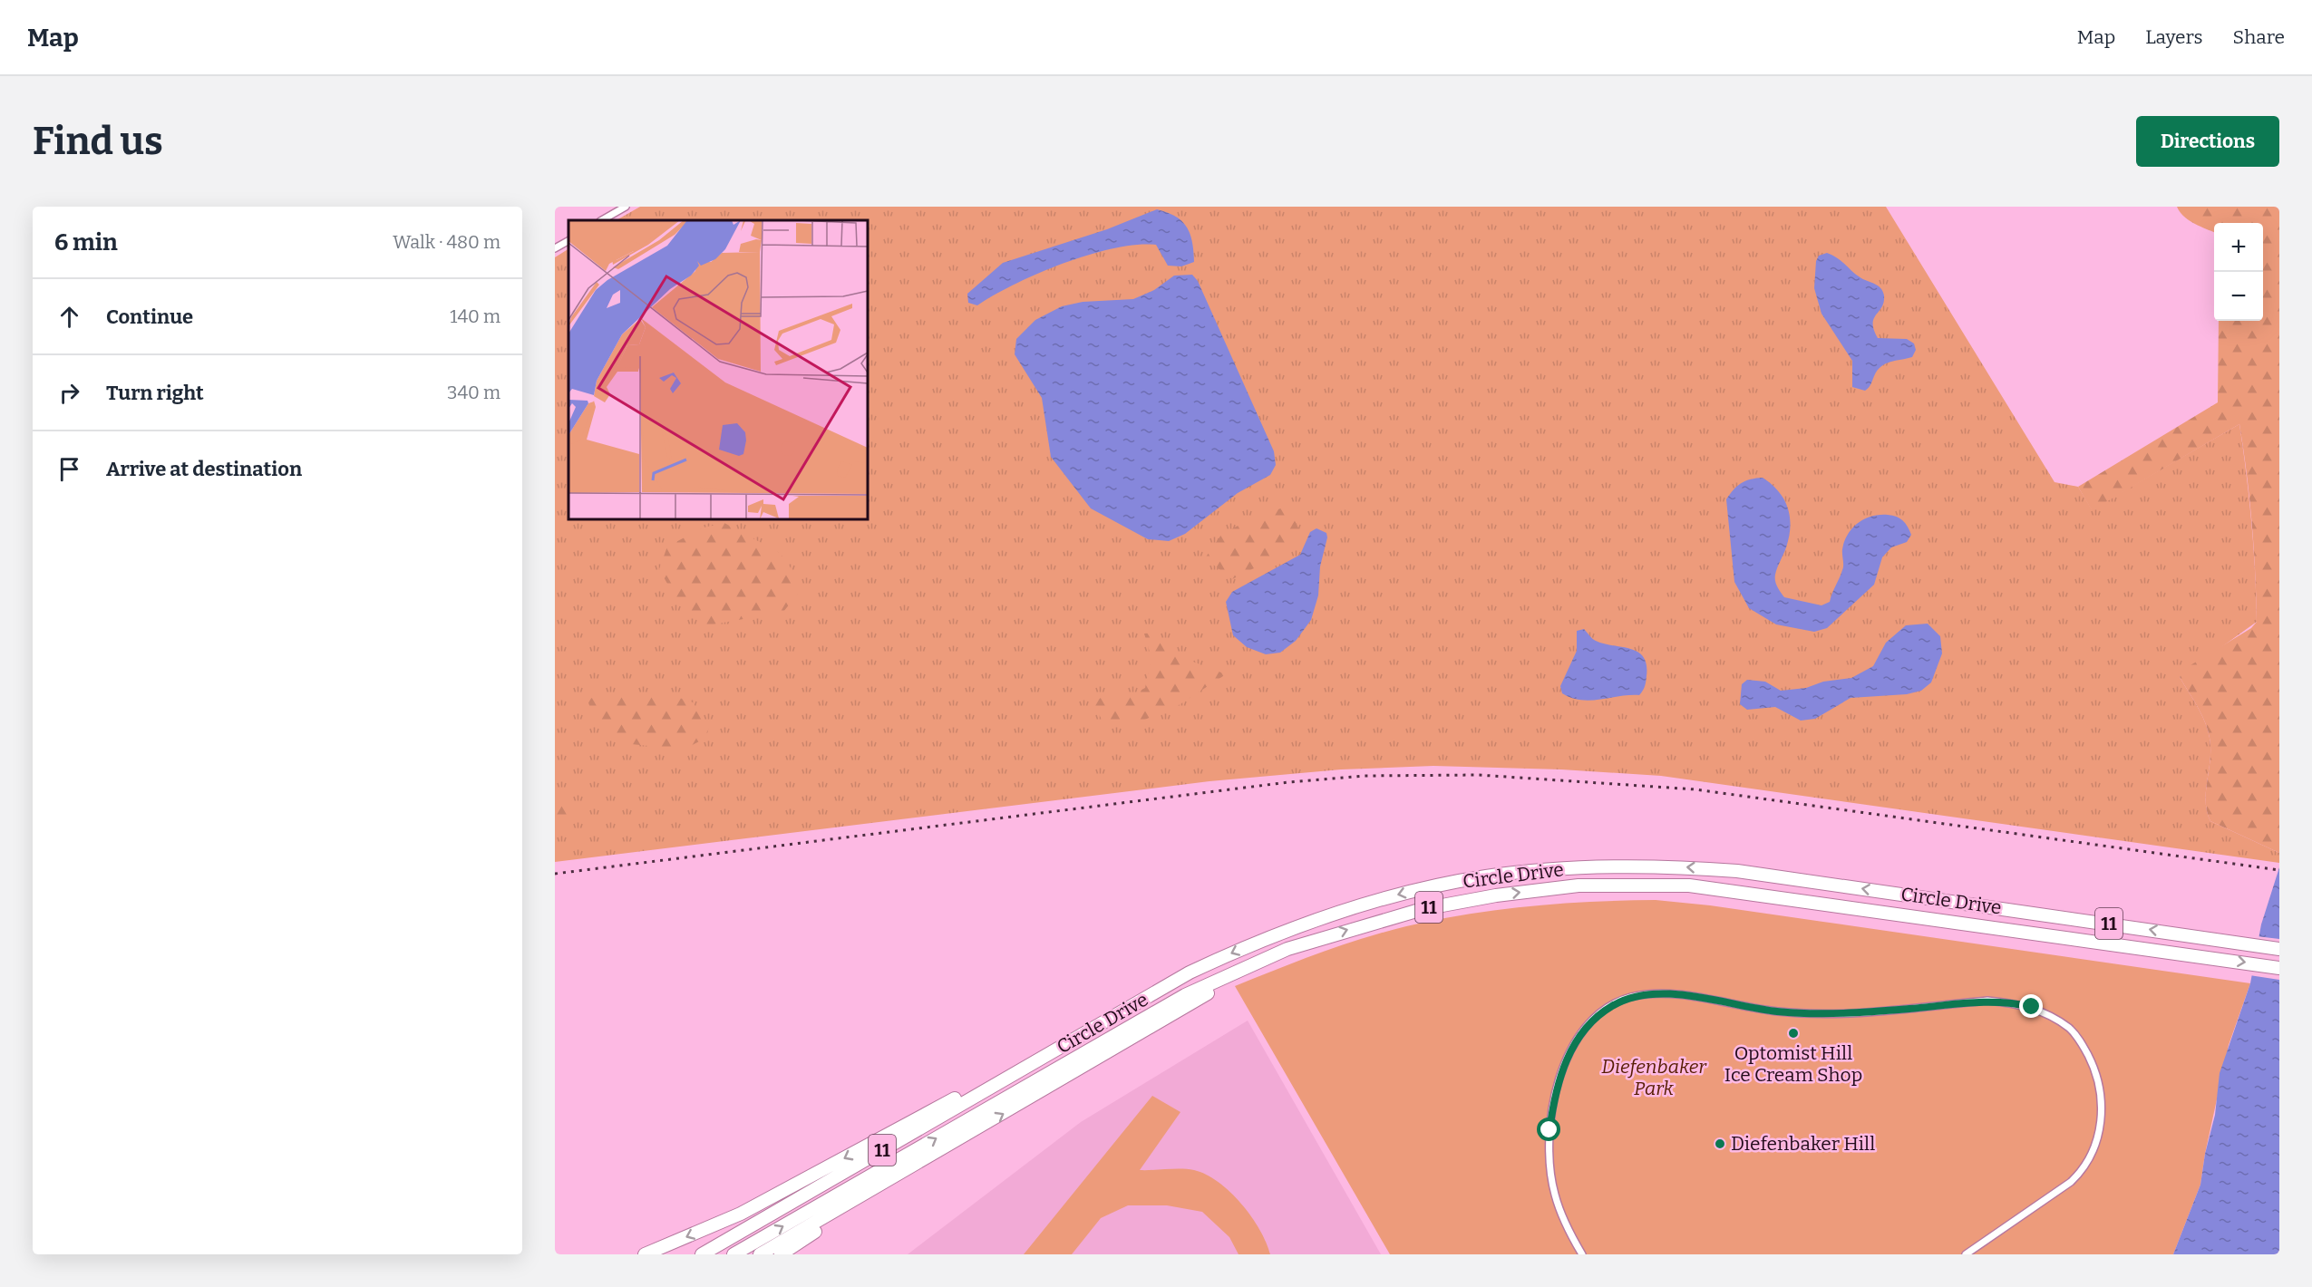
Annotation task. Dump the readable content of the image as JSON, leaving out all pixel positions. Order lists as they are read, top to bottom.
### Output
{
  "streets": {
    "highway": ["Circle Drive", "11"]
  },
  "parks": ["Diefenbaker Park"],
  "places": ["Optomist Hill Ice Cream Shop", "Diefenbaker Hill"],
  "page": {
    "header": "Map",
    "nav": ["Map", "Layers", "Share"],
    "buttons": "Directions",
    "title": "Find us",
    "heading": ["6 min", "Walk · 480 m"],
    "map_buttons": ["+", "−"],
    "list": [
      ["Continue", "140 m"],
      ["Turn right", "340 m"],
      "Arrive at destination"
    ]
  }
}
